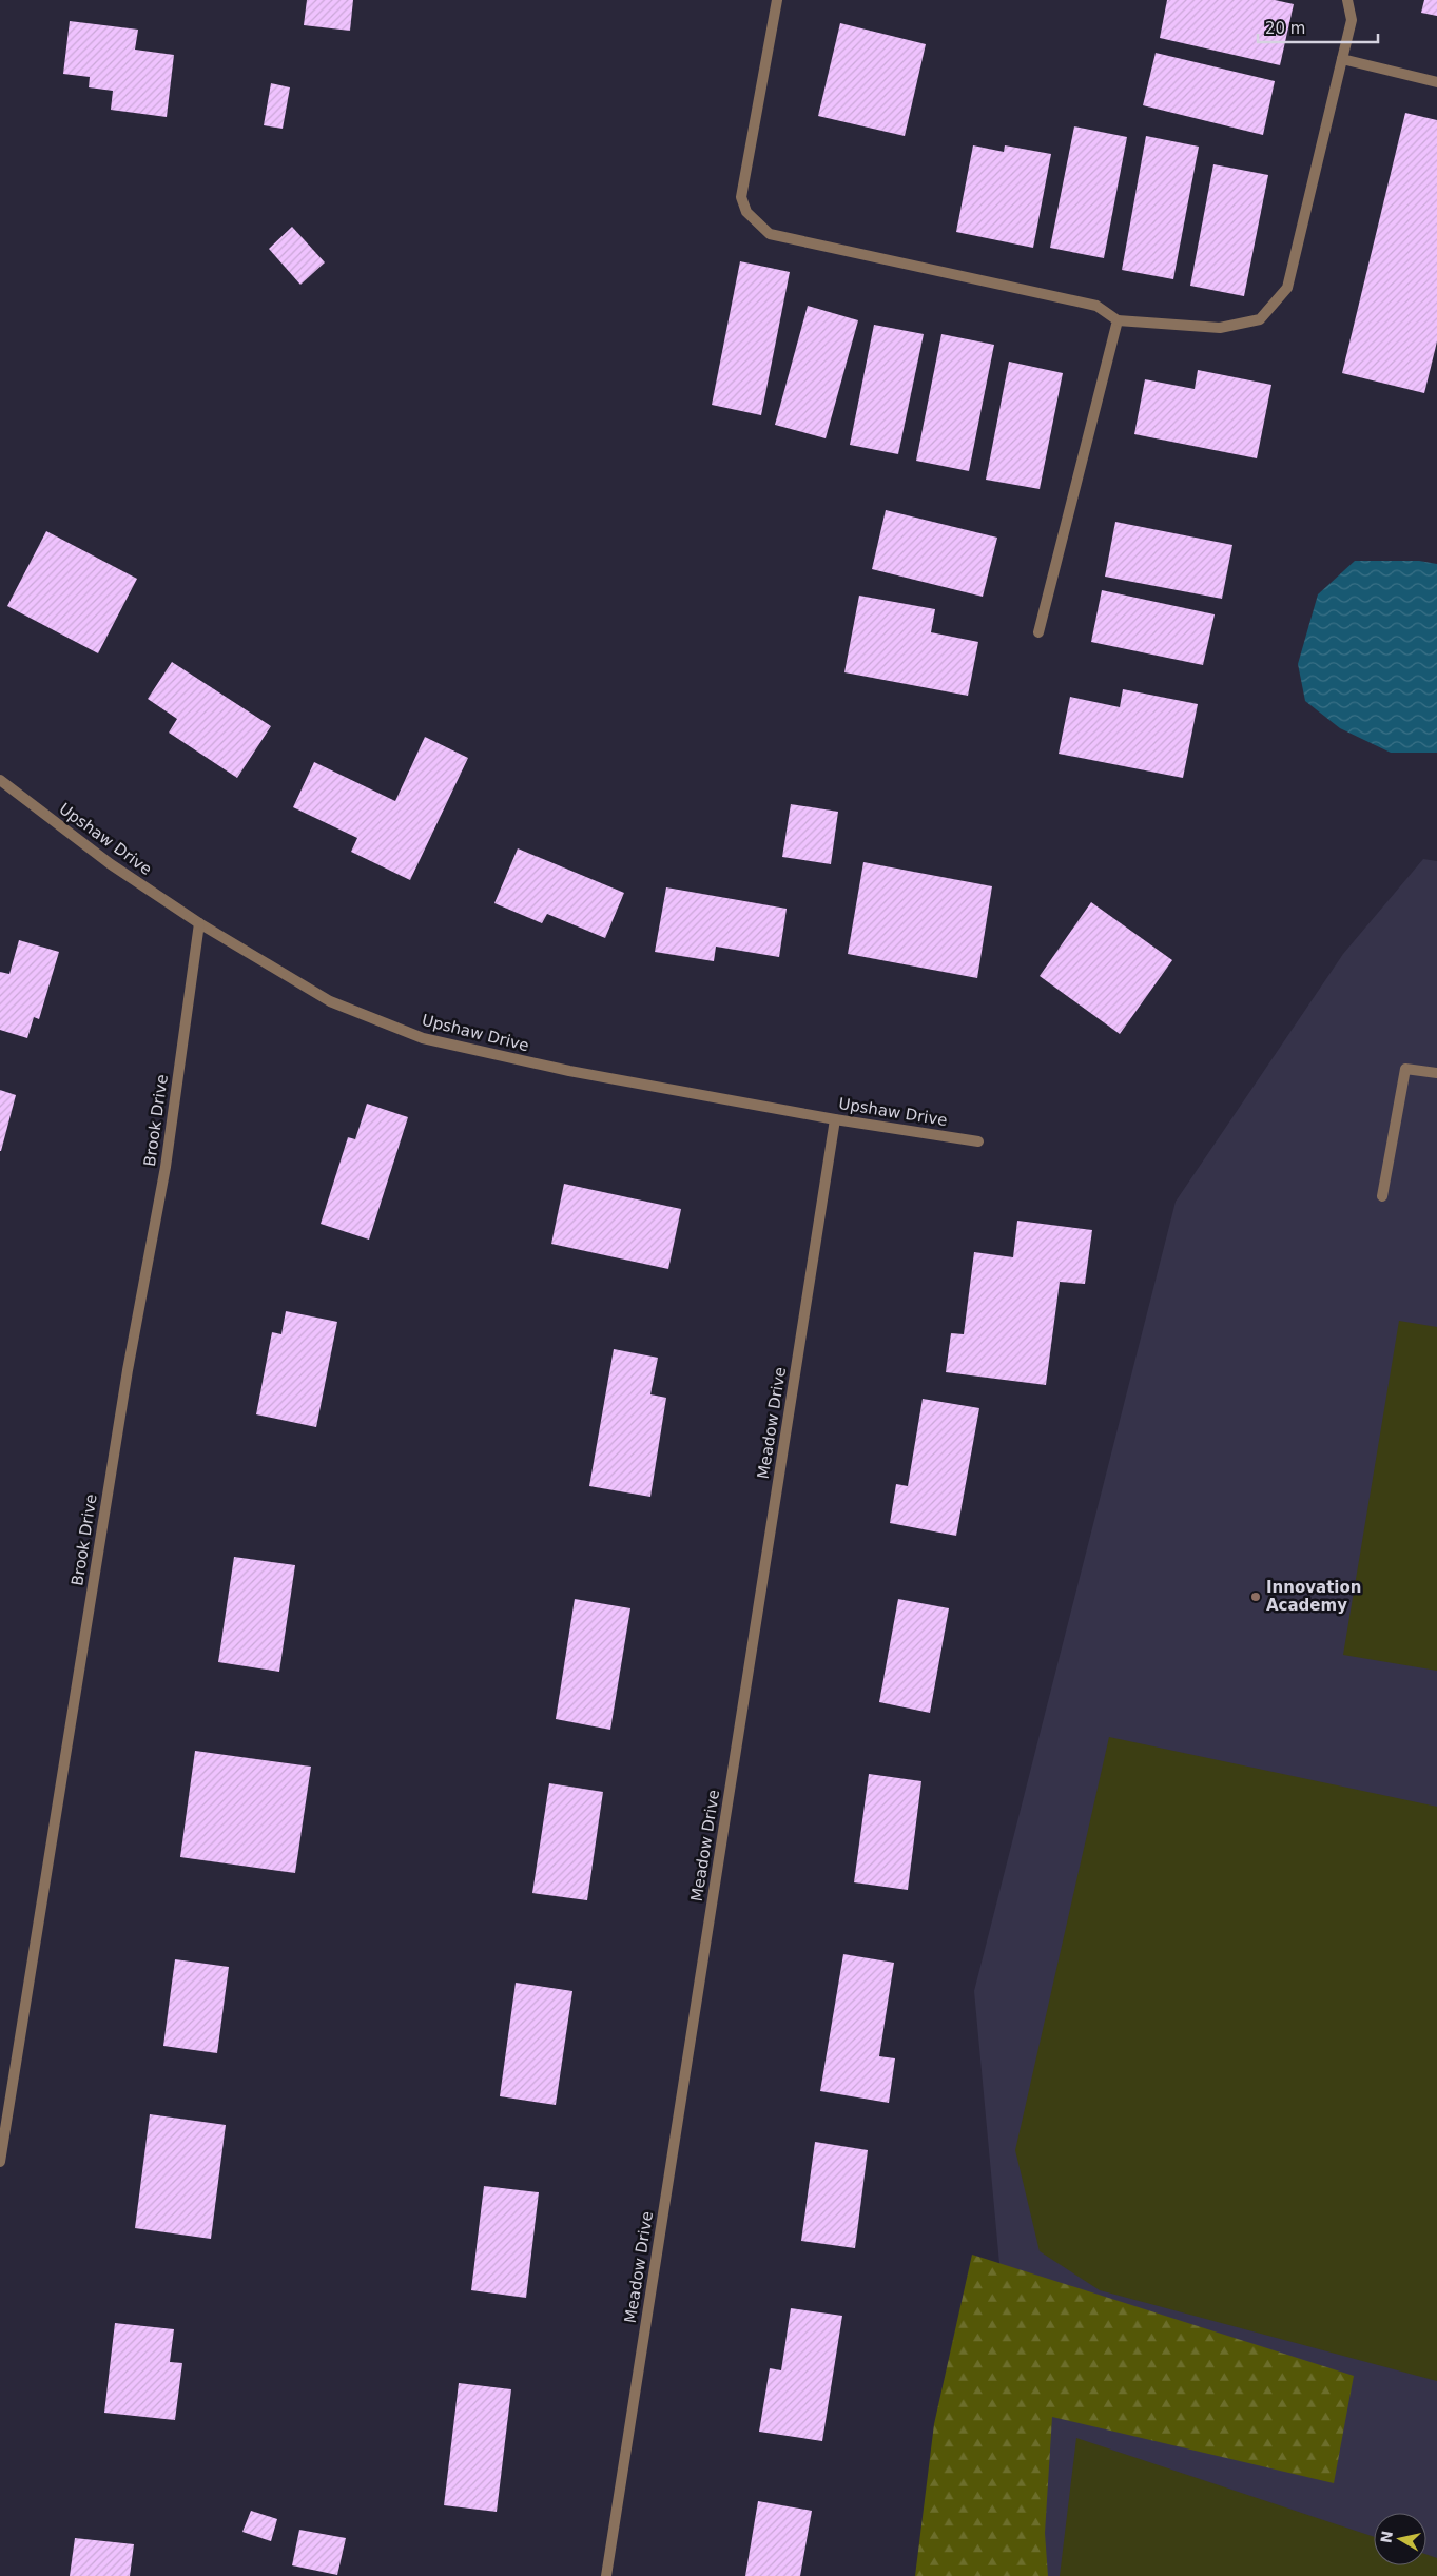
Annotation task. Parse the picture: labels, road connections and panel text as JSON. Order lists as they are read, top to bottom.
{
  "streets": {
    "street": ["Upshaw Drive", "Brook Drive", "Meadow Drive"]
  },
  "crossings": [
    ["Upshaw Drive", "Brook Drive"],
    ["Upshaw Drive", "Meadow Drive"]
  ],
  "places": ["Innovation Academy"],
  "scale_bar": "20 m",
  "north": "left"
}
